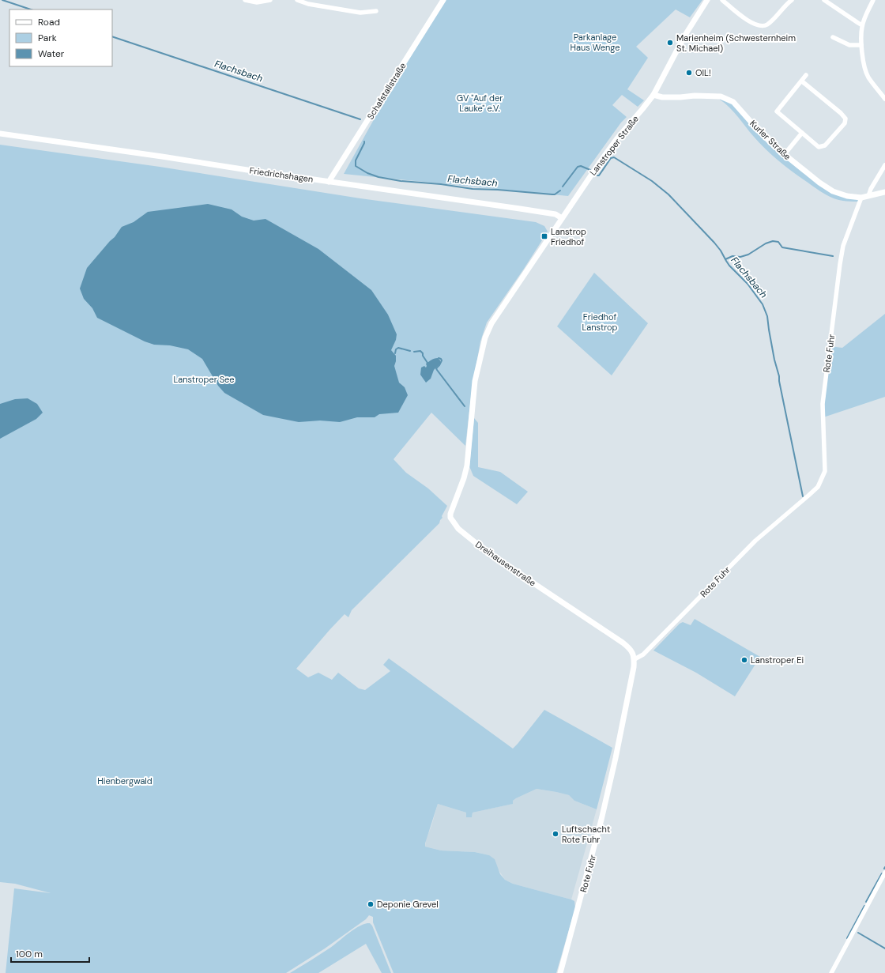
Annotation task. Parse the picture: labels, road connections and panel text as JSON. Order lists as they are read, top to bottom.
{
  "streets": {
    "main road": [
      "Schafstallstraße",
      "Kurler Straße",
      "Lanstroper Straße",
      "Friedrichshagen",
      "Rote Fuhr",
      "Dreihausenstraße"
    ]
  },
  "crossings": [
    ["Schafstallstraße", "Friedrichshagen"],
    ["Kurler Straße", "Lanstroper Straße"],
    ["Kurler Straße", "Rote Fuhr"],
    ["Lanstroper Straße", "Friedrichshagen"],
    ["Lanstroper Straße", "Dreihausenstraße"],
    ["Rote Fuhr", "Dreihausenstraße"]
  ],
  "water": ["Flachsbach"],
  "parks": [
    "Parkanlage Haus Wenge",
    "GV \"Auf der Lauke\" e.V.",
    "Friedhof Lanstrop",
    "Lanstroper See",
    "Hienbergwald"
  ],
  "places": {
    "other": [
      "Marienheim (Schwesternheim St. Michael)",
      "OIL!",
      "Lanstroper Ei",
      "Luftschacht Rote Fuhr",
      "Deponie Grevel"
    ],
    "transit": ["Lanstrop Friedhof"]
  },
  "legend": ["Road", "Park", "Water"],
  "scale_bar": "100 m"
}
